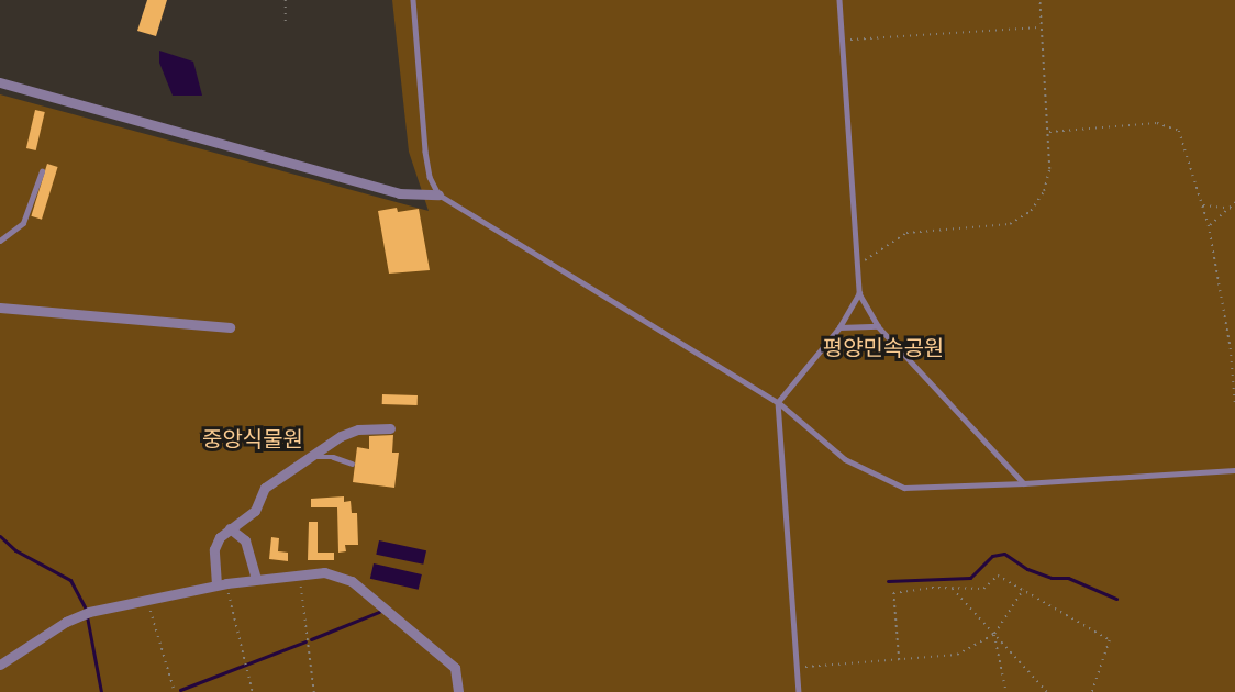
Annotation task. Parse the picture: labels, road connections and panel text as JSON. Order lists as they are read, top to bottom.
{
  "parks": ["평양민속공원", "중앙식물원"]
}
